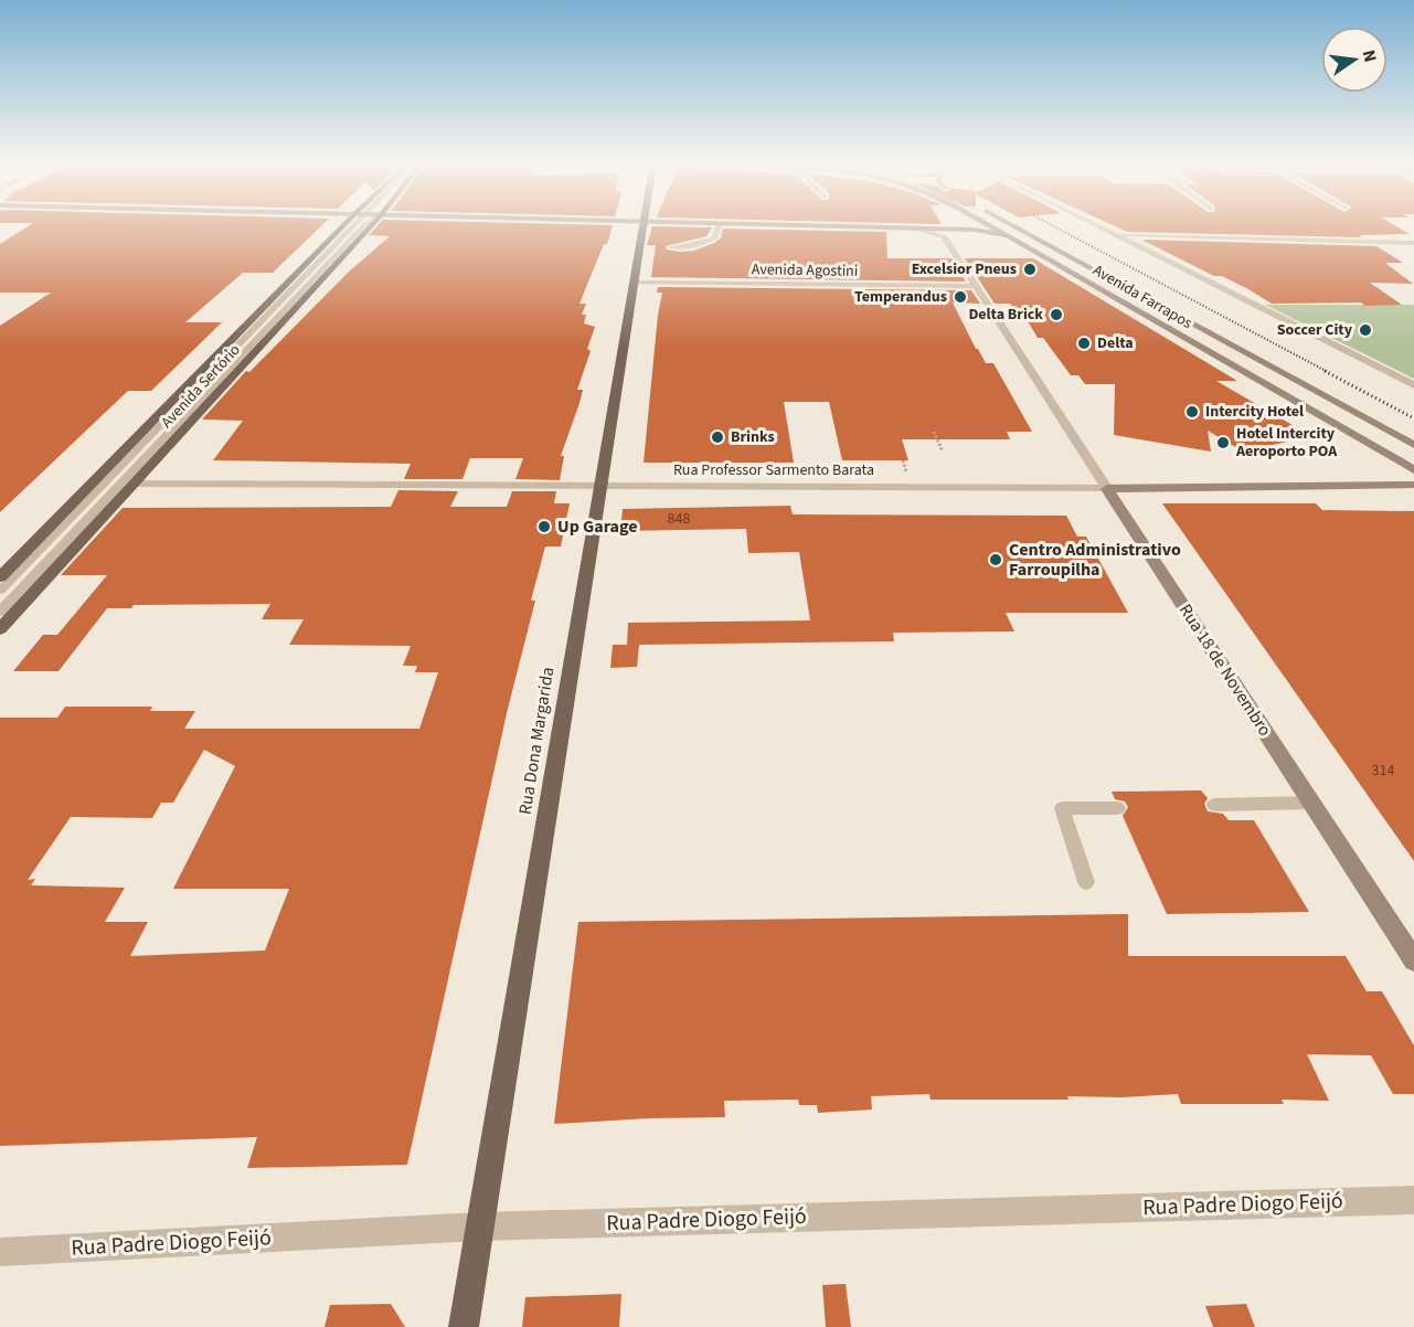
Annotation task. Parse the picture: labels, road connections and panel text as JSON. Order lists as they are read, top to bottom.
{
  "streets": {
    "main road": [
      "Avenida Farrapos",
      "Avenida Sertório",
      "Rua Professor Sarmento Barata",
      "Rua 18 de Novembro",
      "Rua Dona Margarida"
    ],
    "street": ["Rua Padre Diogo Feijó"],
    "lane": ["Avenida Agostini"]
  },
  "crossings": [
    ["Avenida Agostini", "Rua 18 de Novembro"],
    ["Avenida Agostini", "Rua Dona Margarida"],
    ["Avenida Sertório", "Rua Professor Sarmento Barata"],
    ["Rua Professor Sarmento Barata", "Rua 18 de Novembro"],
    ["Rua Professor Sarmento Barata", "Rua Dona Margarida"],
    ["Rua Dona Margarida", "Rua Padre Diogo Feijó"]
  ],
  "places": [
    "Excelsior Pneus",
    "Temperandus",
    "Delta Brick",
    "Soccer City",
    "Delta",
    "Intercity Hotel",
    "Brinks",
    "Hotel Intercity Aeroporto POA",
    "Up Garage",
    "Centro Administrativo Farroupilha"
  ],
  "house_numbers": ["848", "314"],
  "north": "right"
}
